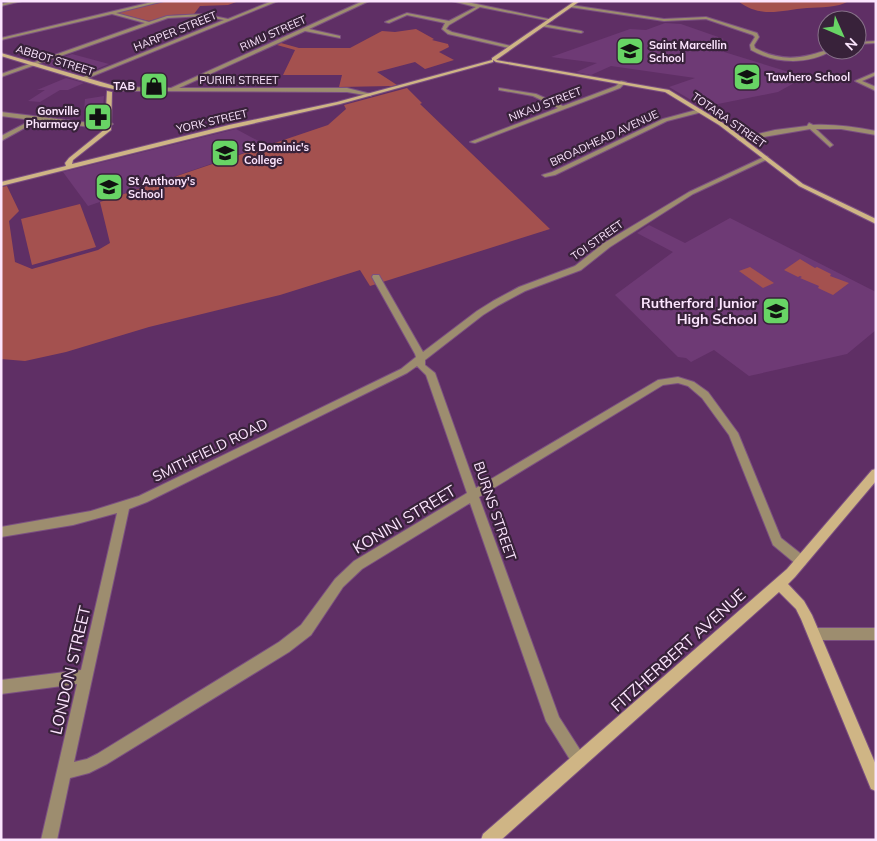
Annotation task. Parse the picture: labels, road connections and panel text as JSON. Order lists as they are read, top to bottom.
{
  "streets": {
    "main road": [
      "ABBOT STREET",
      "PURIRI STREET",
      "TOTARA STREET",
      "YORK STREET",
      "FITZHERBERT AVENUE"
    ],
    "street": [
      "HARPER STREET",
      "RIMU STREET",
      "NIKAU STREET",
      "BROADHEAD AVENUE",
      "TOI STREET",
      "SMITHFIELD ROAD",
      "BURNS STREET",
      "KONINI STREET",
      "LONDON STREET"
    ]
  },
  "crossings": [
    ["HARPER STREET", "ABBOT STREET"],
    ["RIMU STREET", "PURIRI STREET"],
    ["ABBOT STREET", "PURIRI STREET"],
    ["PURIRI STREET", "TOTARA STREET"],
    ["PURIRI STREET", "YORK STREET"],
    ["NIKAU STREET", "TOTARA STREET"],
    ["TOTARA STREET", "BROADHEAD AVENUE"],
    ["TOTARA STREET", "TOI STREET"],
    ["TOI STREET", "SMITHFIELD ROAD"],
    ["TOI STREET", "BURNS STREET"],
    ["SMITHFIELD ROAD", "BURNS STREET"],
    ["SMITHFIELD ROAD", "LONDON STREET"],
    ["BURNS STREET", "KONINI STREET"],
    ["BURNS STREET", "FITZHERBERT AVENUE"],
    ["KONINI STREET", "FITZHERBERT AVENUE"],
    ["KONINI STREET", "LONDON STREET"]
  ],
  "places": {
    "school or university": [
      "Saint Marcellin School",
      "Tawhero School",
      "St Dominic's College",
      "St Anthony's School",
      "Rutherford Junior High School"
    ],
    "shop": ["TAB"],
    "pharmacy": ["Gonville Pharmacy"]
  },
  "north": "bottom right"
}
